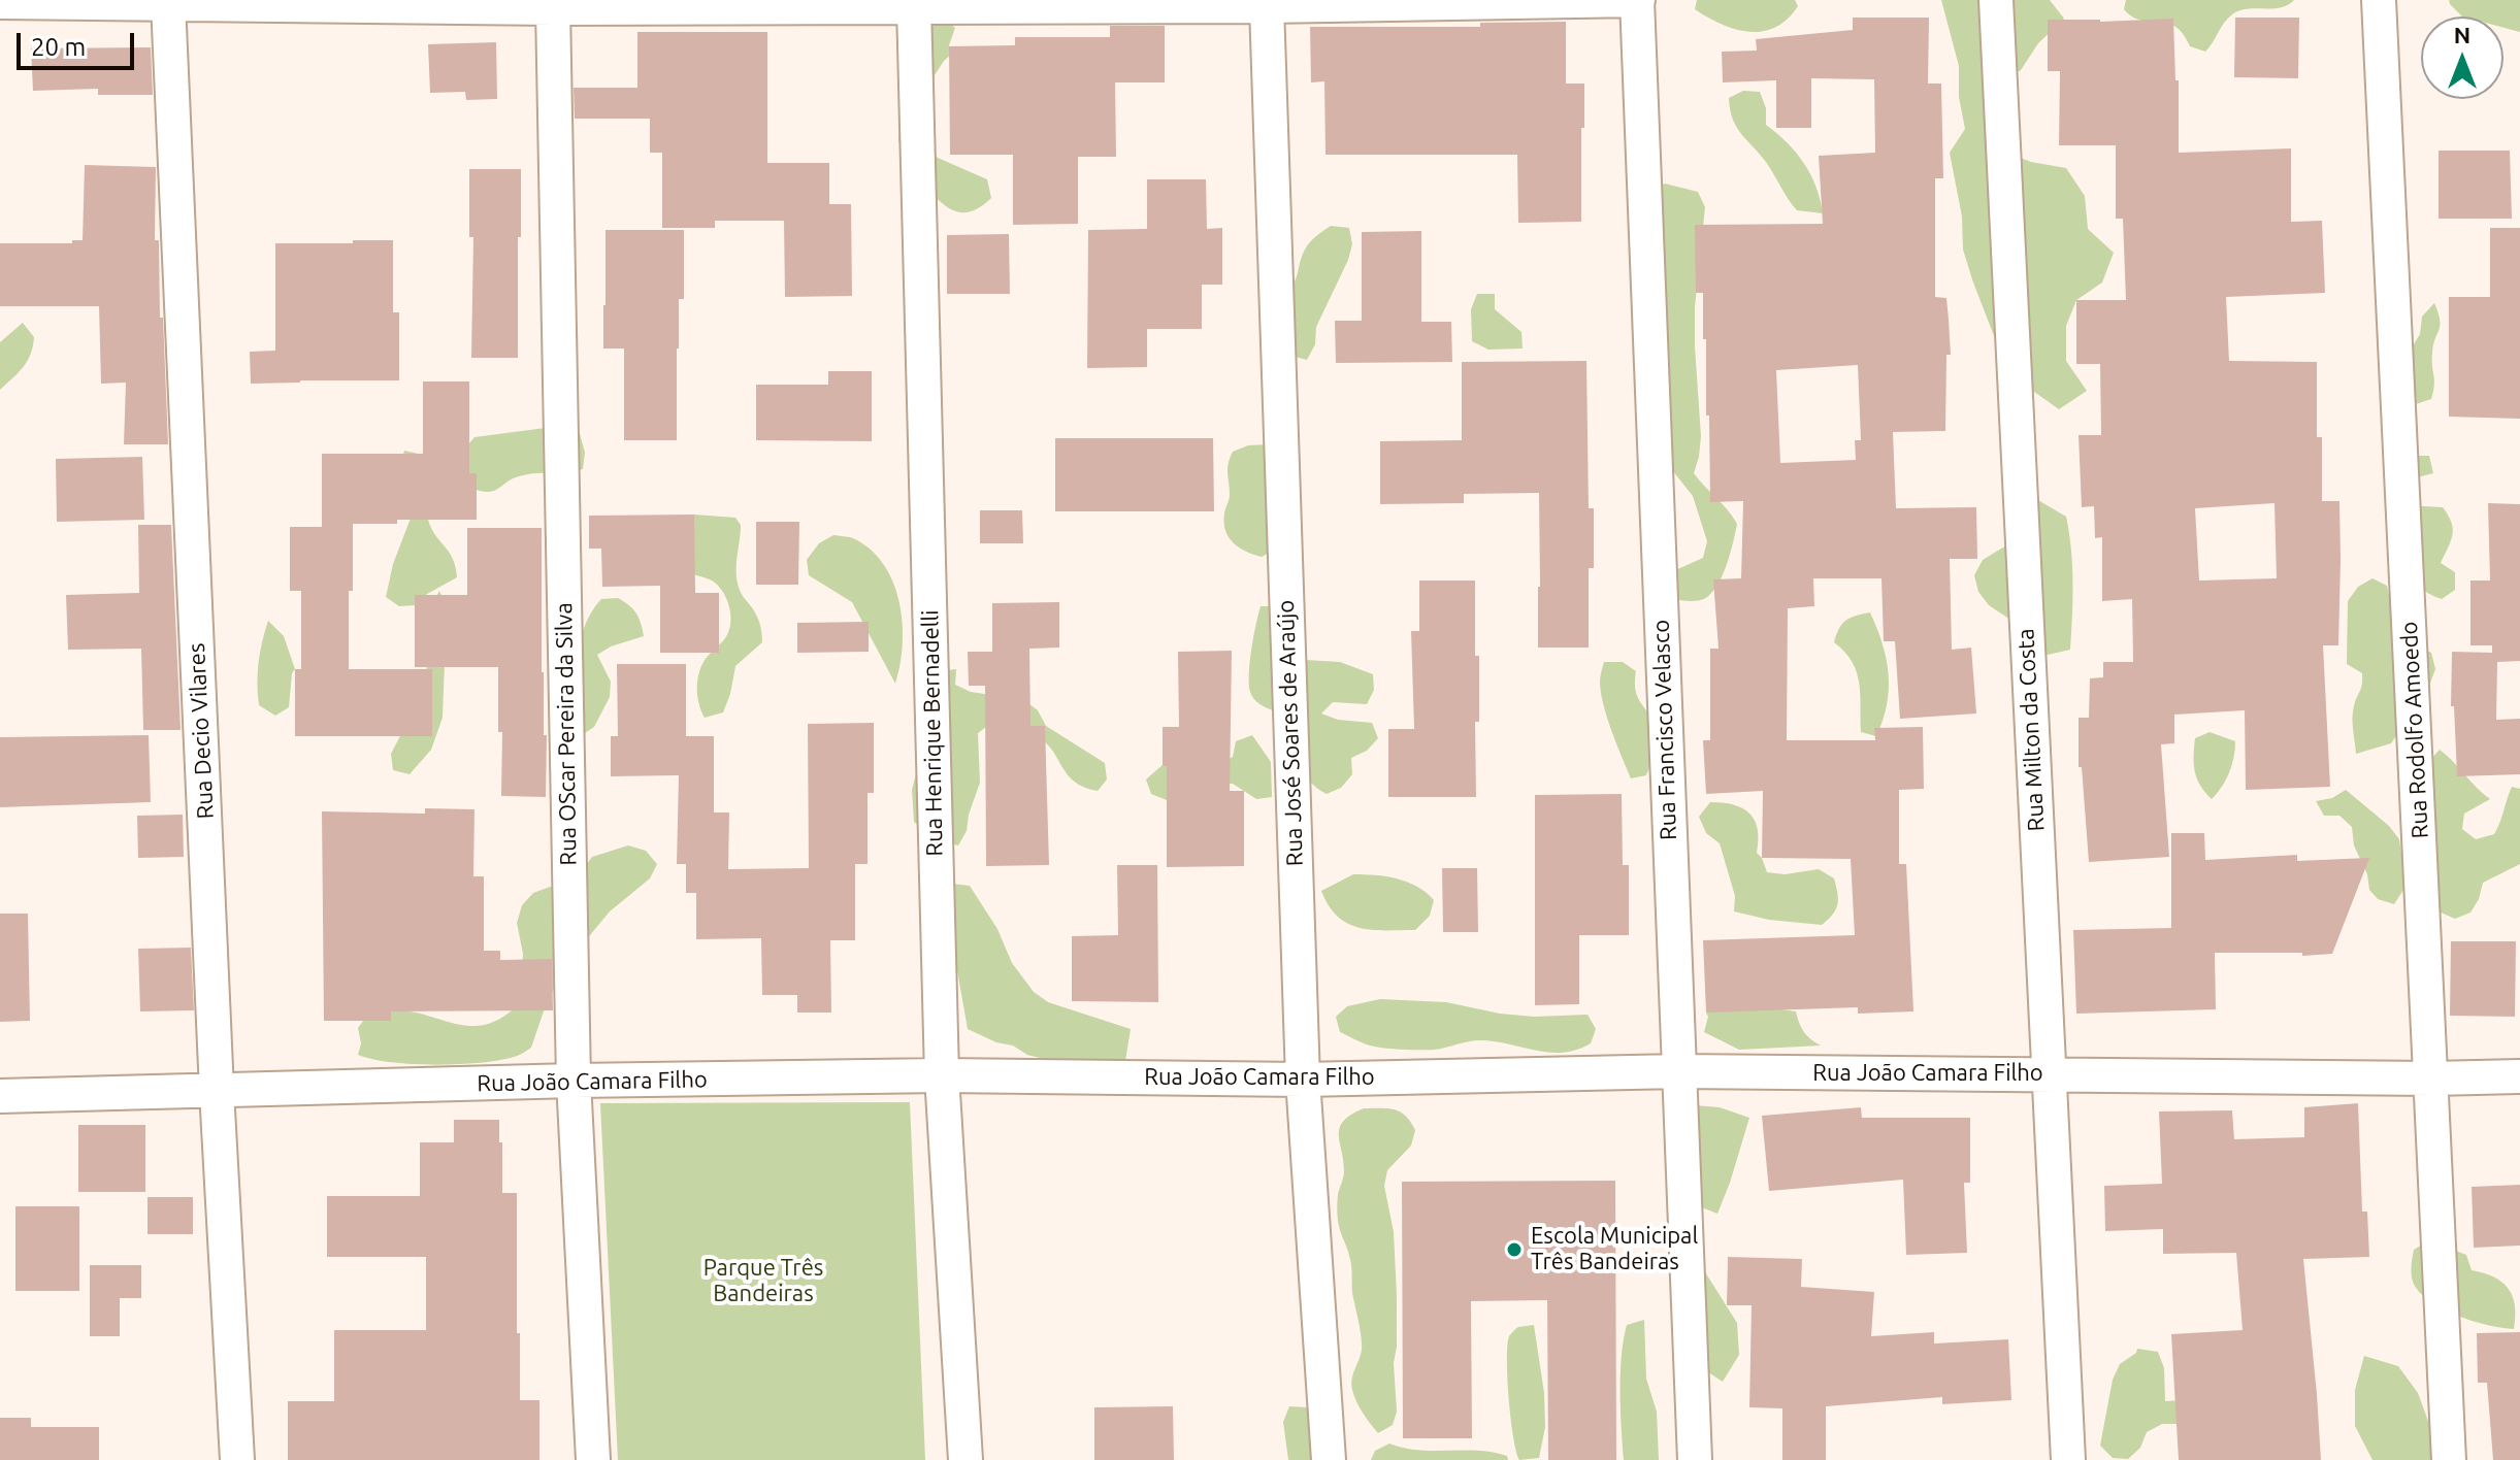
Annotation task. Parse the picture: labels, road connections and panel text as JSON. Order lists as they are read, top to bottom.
{
  "streets": {
    "street": [
      "Rua Francisco Velasco",
      "Rua Milton da Costa",
      "Rua Rodolfo Amoedo",
      "Rua Decio Vilares",
      "Rua Henrique Bernadelli",
      "Rua José Soares de Araújo",
      "Rua OScar Pereira da Silva",
      "Rua João Camara Filho"
    ]
  },
  "crossings": [
    ["Rua Francisco Velasco", "Rua João Camara Filho"],
    ["Rua Milton da Costa", "Rua João Camara Filho"],
    ["Rua Rodolfo Amoedo", "Rua João Camara Filho"],
    ["Rua Decio Vilares", "Rua João Camara Filho"],
    ["Rua Henrique Bernadelli", "Rua João Camara Filho"],
    ["Rua José Soares de Araújo", "Rua João Camara Filho"],
    ["Rua OScar Pereira da Silva", "Rua João Camara Filho"]
  ],
  "parks": ["Parque Três Bandeiras"],
  "places": ["Escola Municipal Três Bandeiras"],
  "scale_bar": "20 m",
  "north": "top"
}
